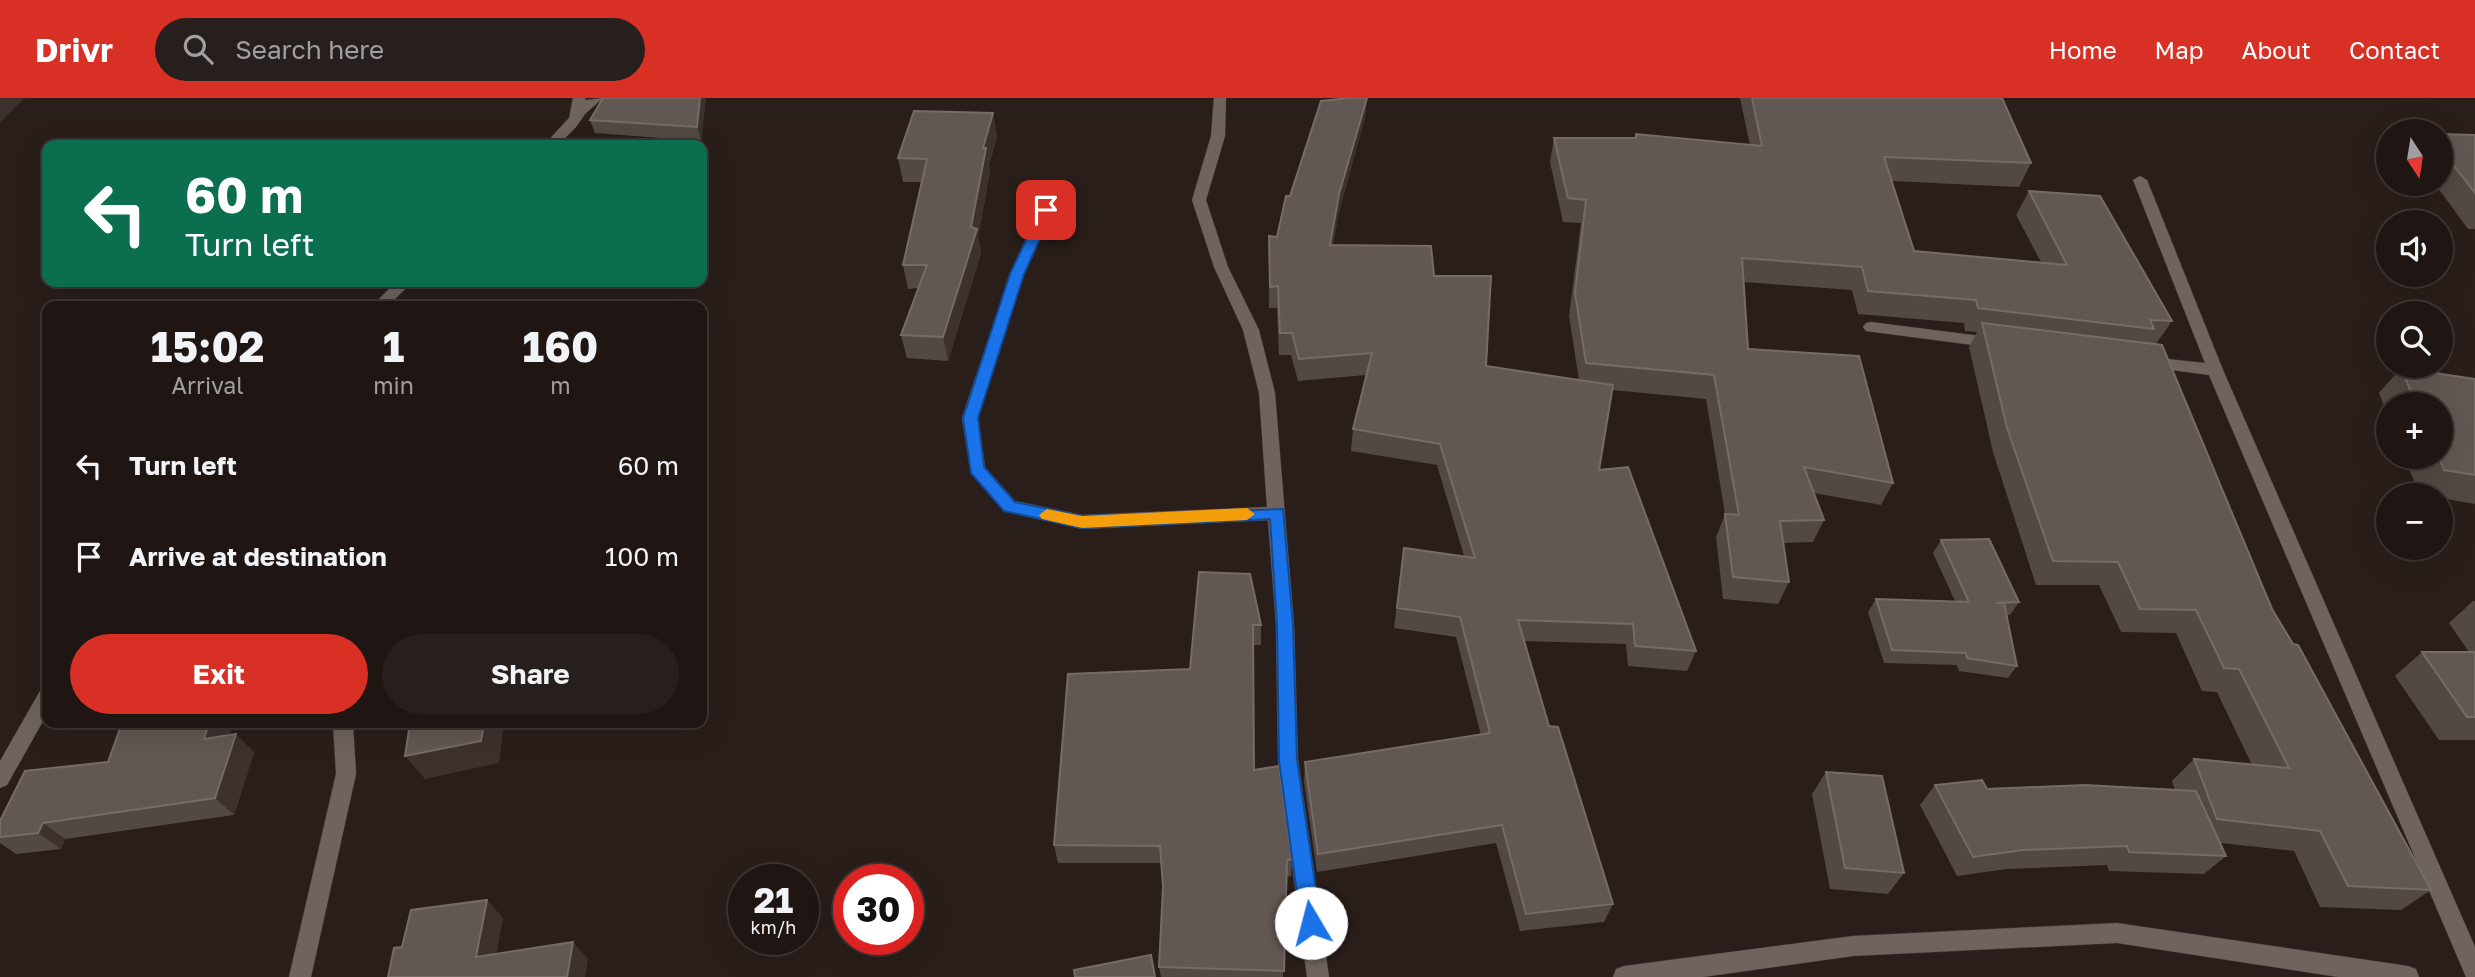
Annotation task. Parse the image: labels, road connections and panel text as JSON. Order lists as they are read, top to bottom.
{
  "north": "bottom",
  "page": {
    "header": "Drivr",
    "search": "Search here",
    "nav": [
      "Home",
      "Map",
      "About",
      "Contact"
    ],
    "map_buttons": ["+", "−"],
    "turn": ["60 m", "Turn left"],
    "eta": [
      "15:02",
      "Arrival",
      "1",
      "min",
      "160",
      "m"
    ],
    "list": [
      {
        "name": "Turn left",
        "value": "60 m"
      },
      {
        "name": "Arrive at destination",
        "value": "100 m"
      }
    ],
    "buttons": ["Exit", "Share"],
    "speed": "21 km/h",
    "limit": "30"
  }
}
